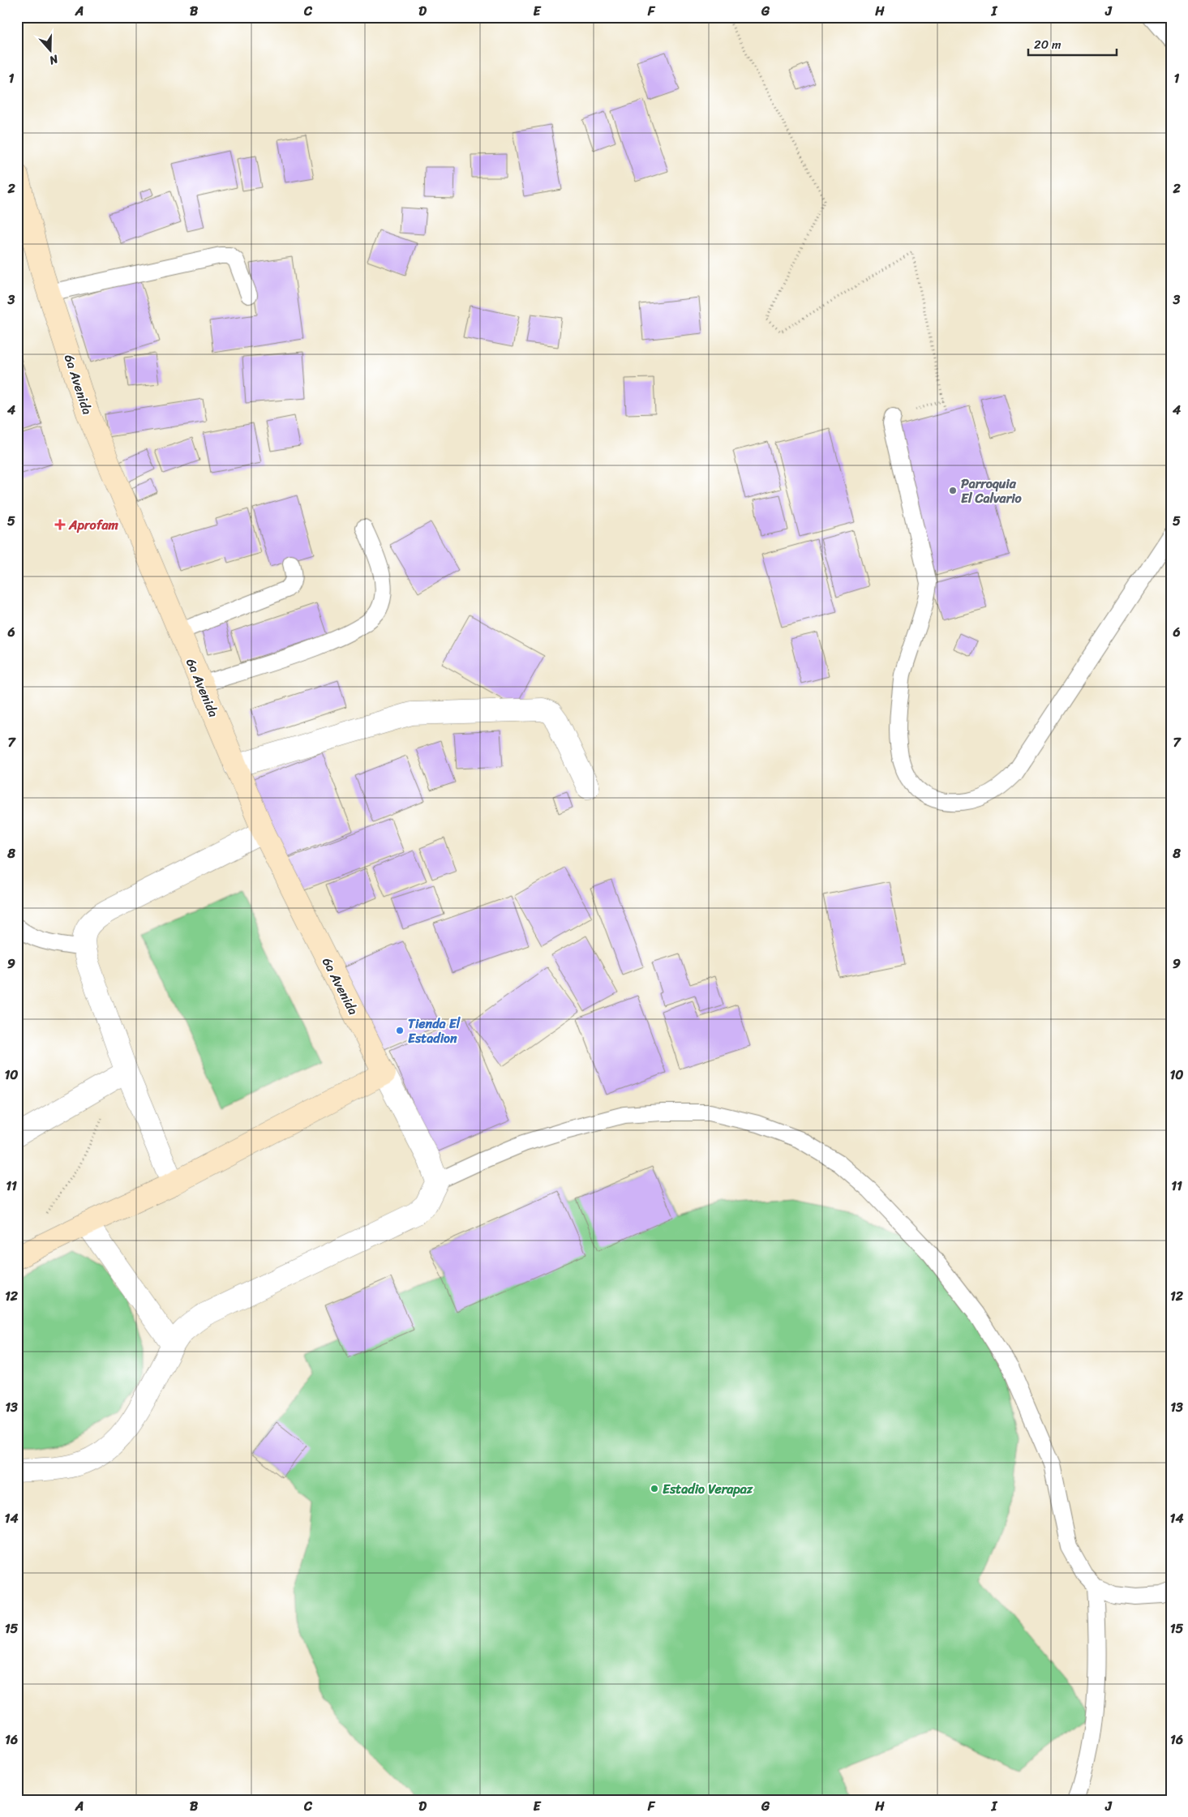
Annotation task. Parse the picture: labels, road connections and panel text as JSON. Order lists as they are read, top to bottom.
{
  "streets": {
    "street": ["6a Avenida"]
  },
  "places": {
    "other": ["Parroquia El Calvario", "Tienda El Estadion", "Estadio Verapaz"],
    "health": ["Aprofam"]
  },
  "scale_bar": "20 m",
  "north": "bottom",
  "grid": {
    "columns": [
      "A",
      "B",
      "C",
      "D",
      "E",
      "F",
      "G",
      "H",
      "I",
      "J"
    ],
    "rows": [
      "1",
      "2",
      "3",
      "4",
      "5",
      "6",
      "7",
      "8",
      "9",
      "10",
      "11",
      "12",
      "13",
      "14",
      "15",
      "16"
    ]
  }
}
